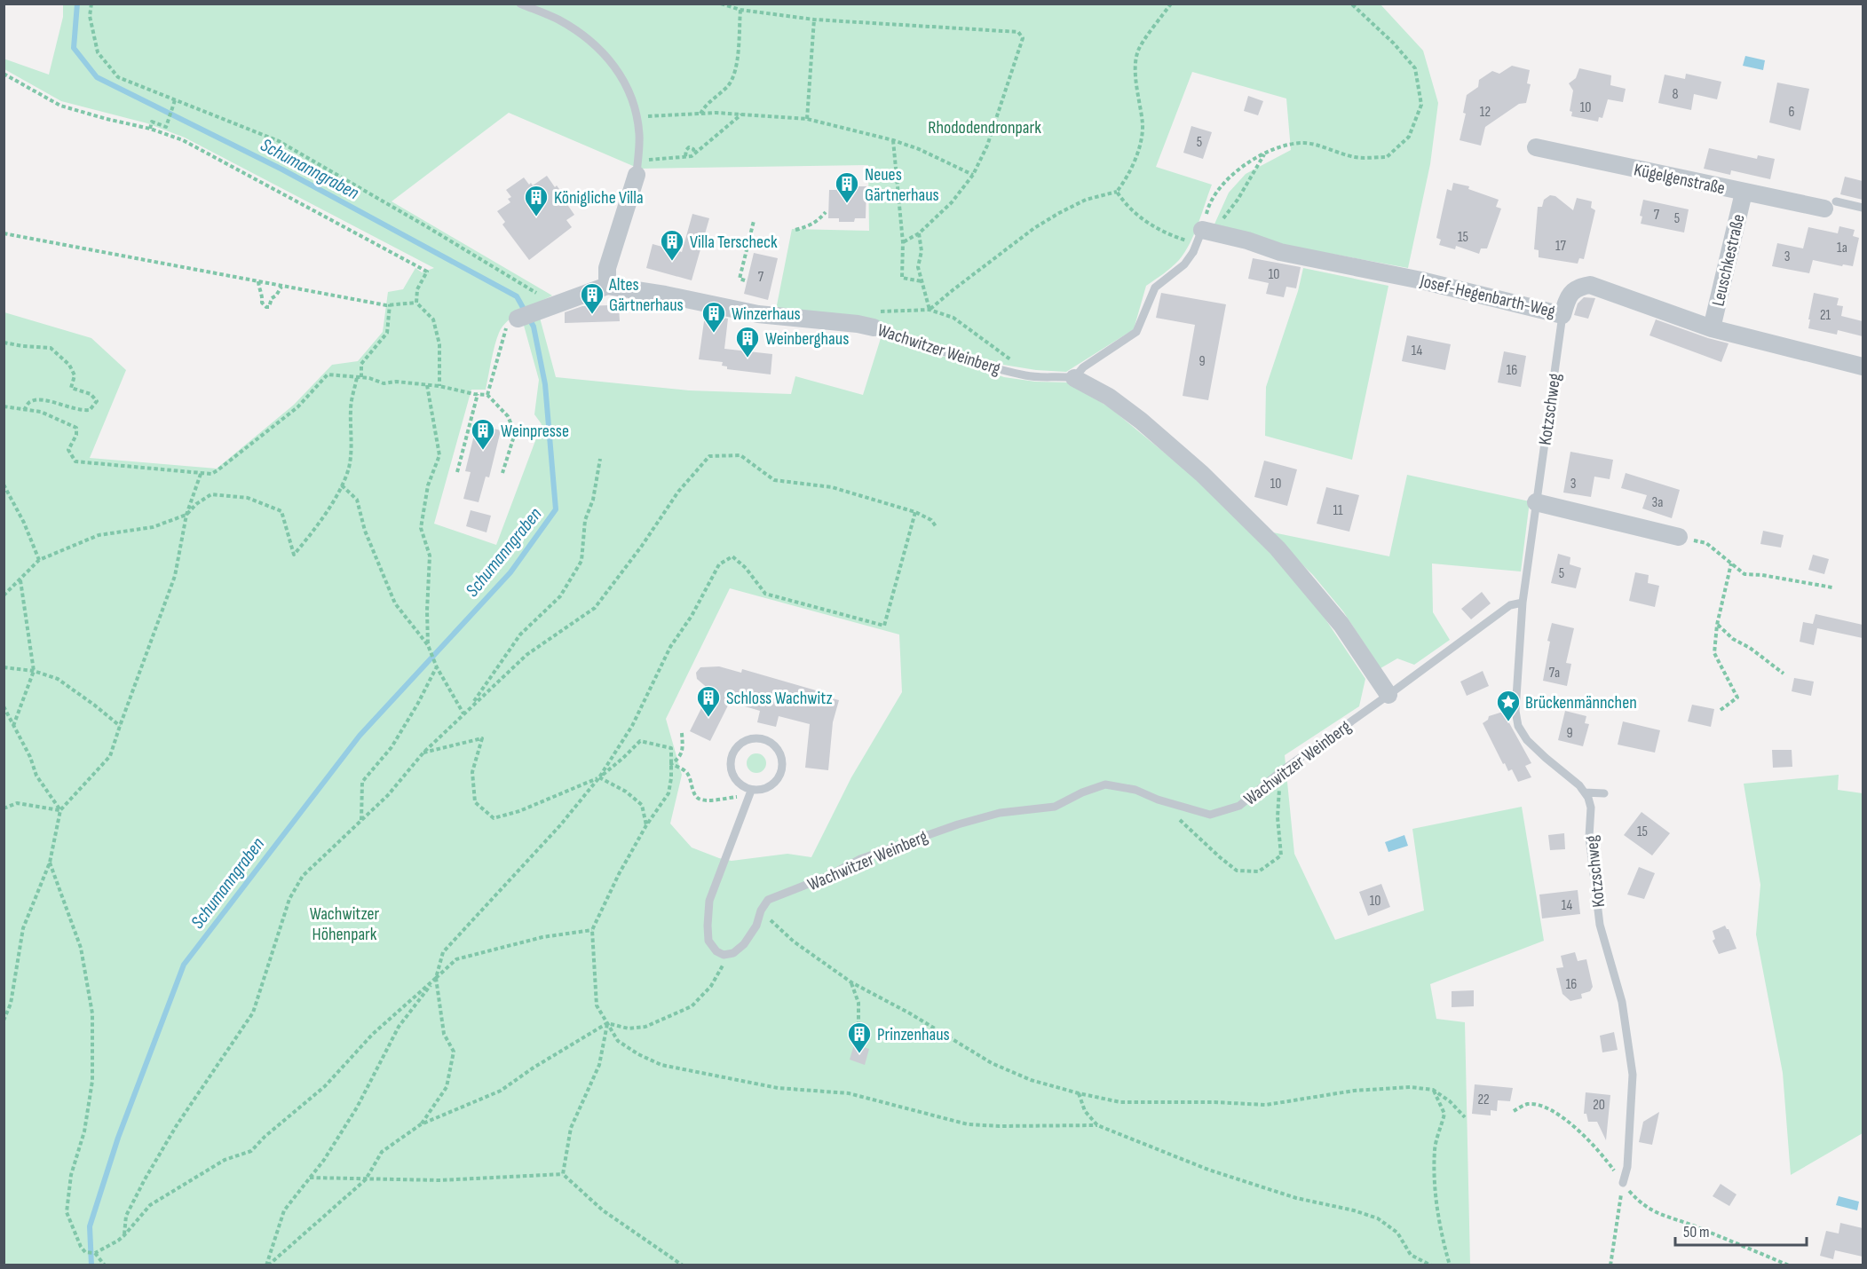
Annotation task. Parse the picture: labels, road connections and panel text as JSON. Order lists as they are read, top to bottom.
{
  "streets": {
    "street": [
      "Kügelgenstraße",
      "Leuschkestraße",
      "Josef-Hegenbarth-Weg",
      "Wachwitzer Weinberg"
    ],
    "lane": ["Kotzschweg"]
  },
  "crossings": [
    ["Kügelgenstraße", "Leuschkestraße"],
    ["Leuschkestraße", "Josef-Hegenbarth-Weg"],
    ["Josef-Hegenbarth-Weg", "Kotzschweg"]
  ],
  "water": ["Schumanngraben"],
  "parks": ["Rhododendronpark", "Wachwitzer Höhenpark"],
  "places": {
    "building": [
      "Neues Gärtnerhaus",
      "Königliche Villa",
      "Villa Terscheck",
      "Altes Gärtnerhaus",
      "Winzerhaus",
      "Weinberghaus",
      "Weinpresse",
      "Schloss Wachwitz",
      "Prinzenhaus"
    ],
    "place": ["Brückenmännchen"]
  },
  "house_numbers": [
    "8",
    "10",
    "12",
    "6",
    "5",
    "7",
    "5",
    "15",
    "17",
    "1a",
    "3",
    "10",
    "7",
    "21",
    "14",
    "9",
    "16",
    "10",
    "3",
    "3a",
    "11",
    "5",
    "7a",
    "9",
    "15",
    "10",
    "14",
    "16",
    "22",
    "20"
  ],
  "scale_bar": "50 m"
}
